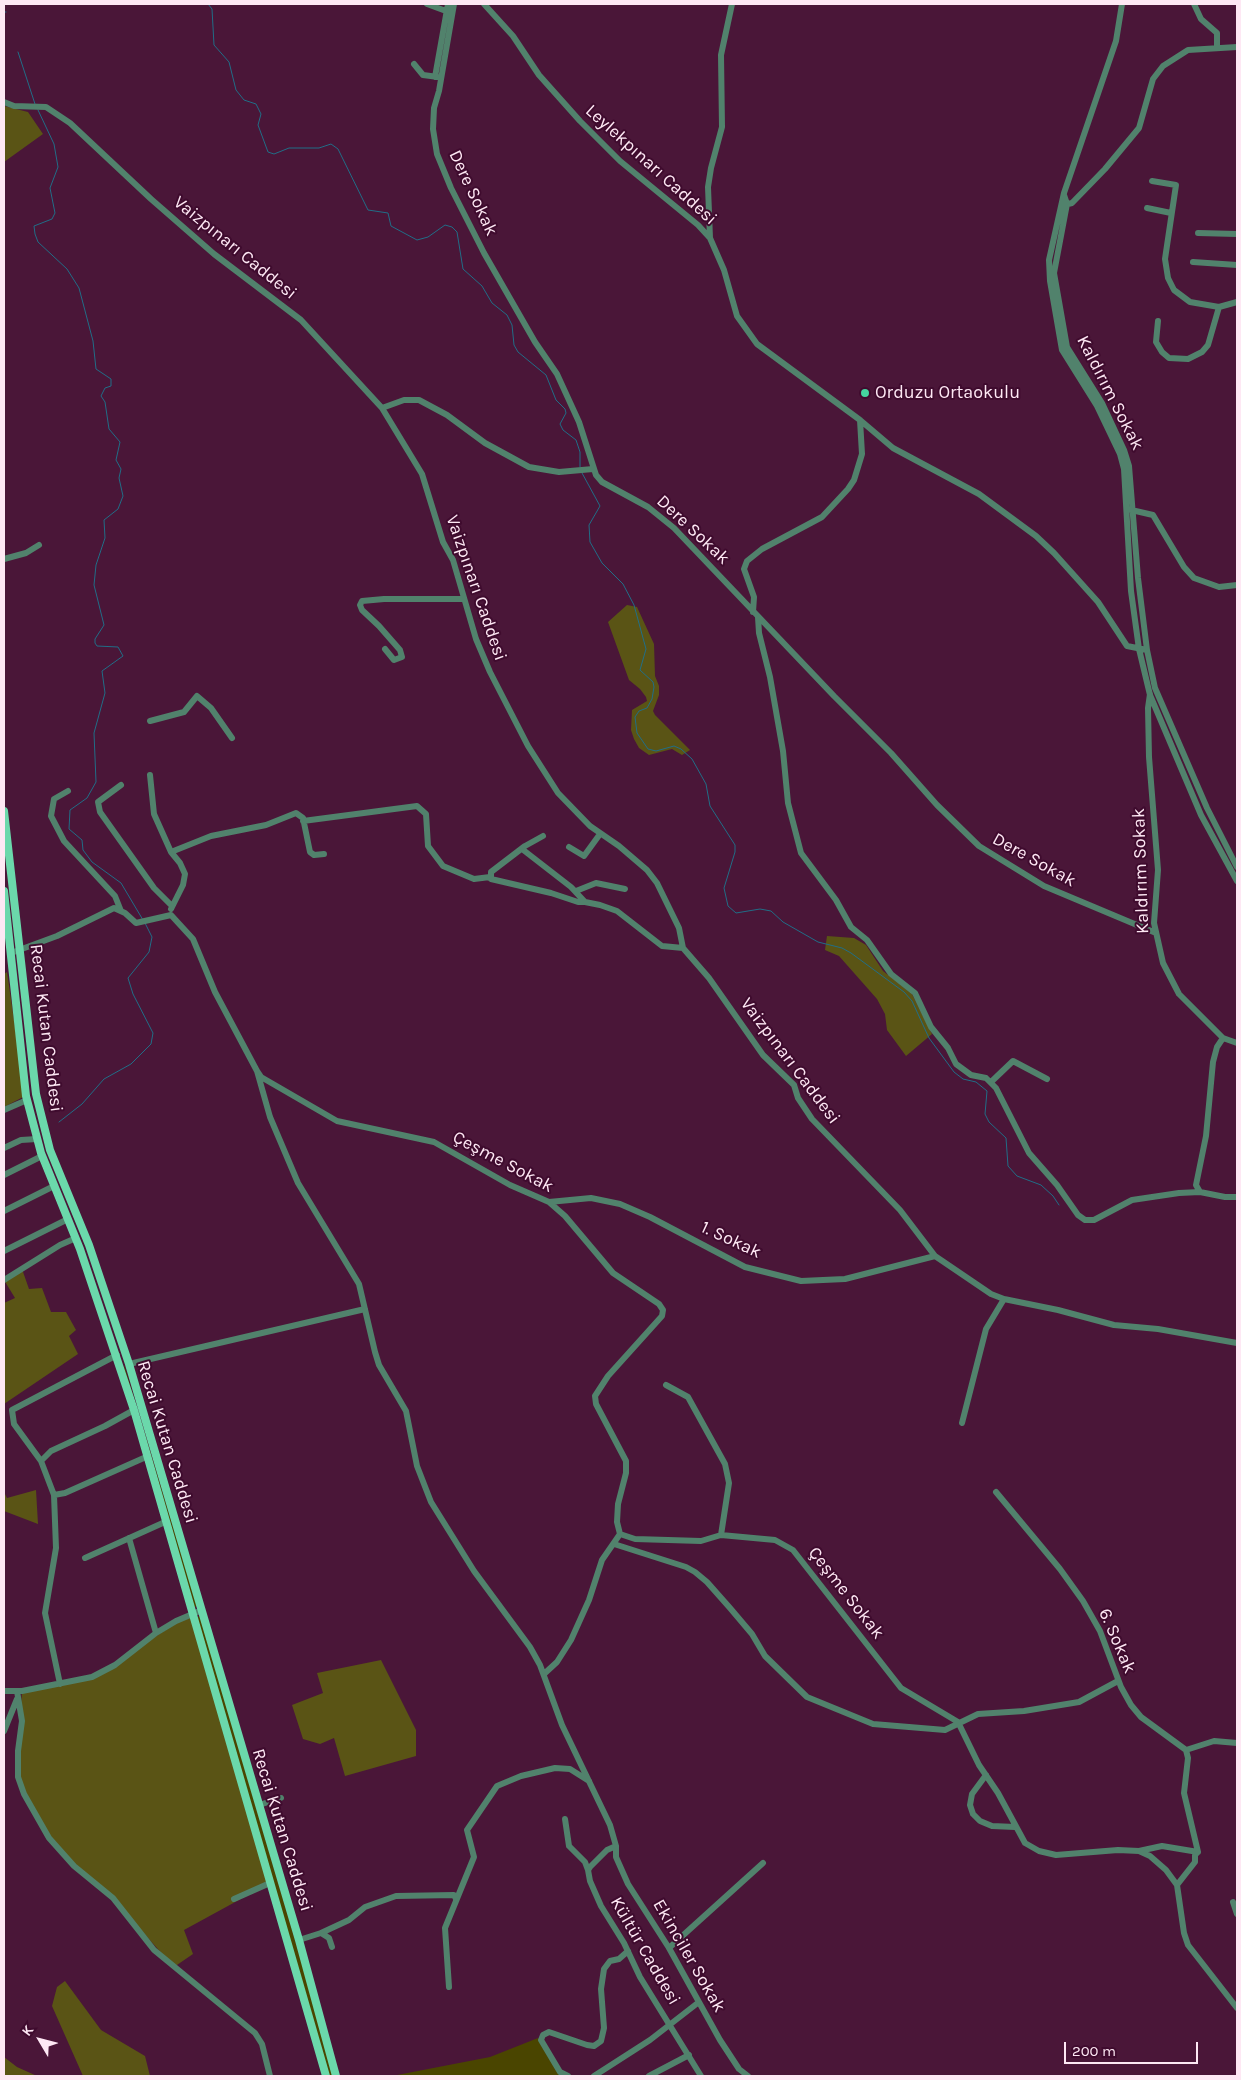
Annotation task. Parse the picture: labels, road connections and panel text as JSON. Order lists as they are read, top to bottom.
{
  "streets": {
    "main road": ["Recai Kutan Caddesi"],
    "street": [
      "Leylekpınarı Caddesi",
      "Dere Sokak",
      "Vaizpınarı Caddesi",
      "Kaldırım Sokak",
      "Çeşme Sokak",
      "1. Sokak",
      "6. Sokak",
      "Kültür Caddesi",
      "Ekinciler Sokak"
    ]
  },
  "crossings": [
    ["Leylekpınarı Caddesi", "Kaldırım Sokak"],
    ["Dere Sokak", "Kaldırım Sokak"],
    ["Vaizpınarı Caddesi", "1. Sokak"],
    ["Çeşme Sokak", "1. Sokak"],
    ["Çeşme Sokak", "Ekinciler Sokak"]
  ],
  "places": ["Orduzu Ortaokulu"],
  "scale_bar": "200 m",
  "north": "top left"
}
